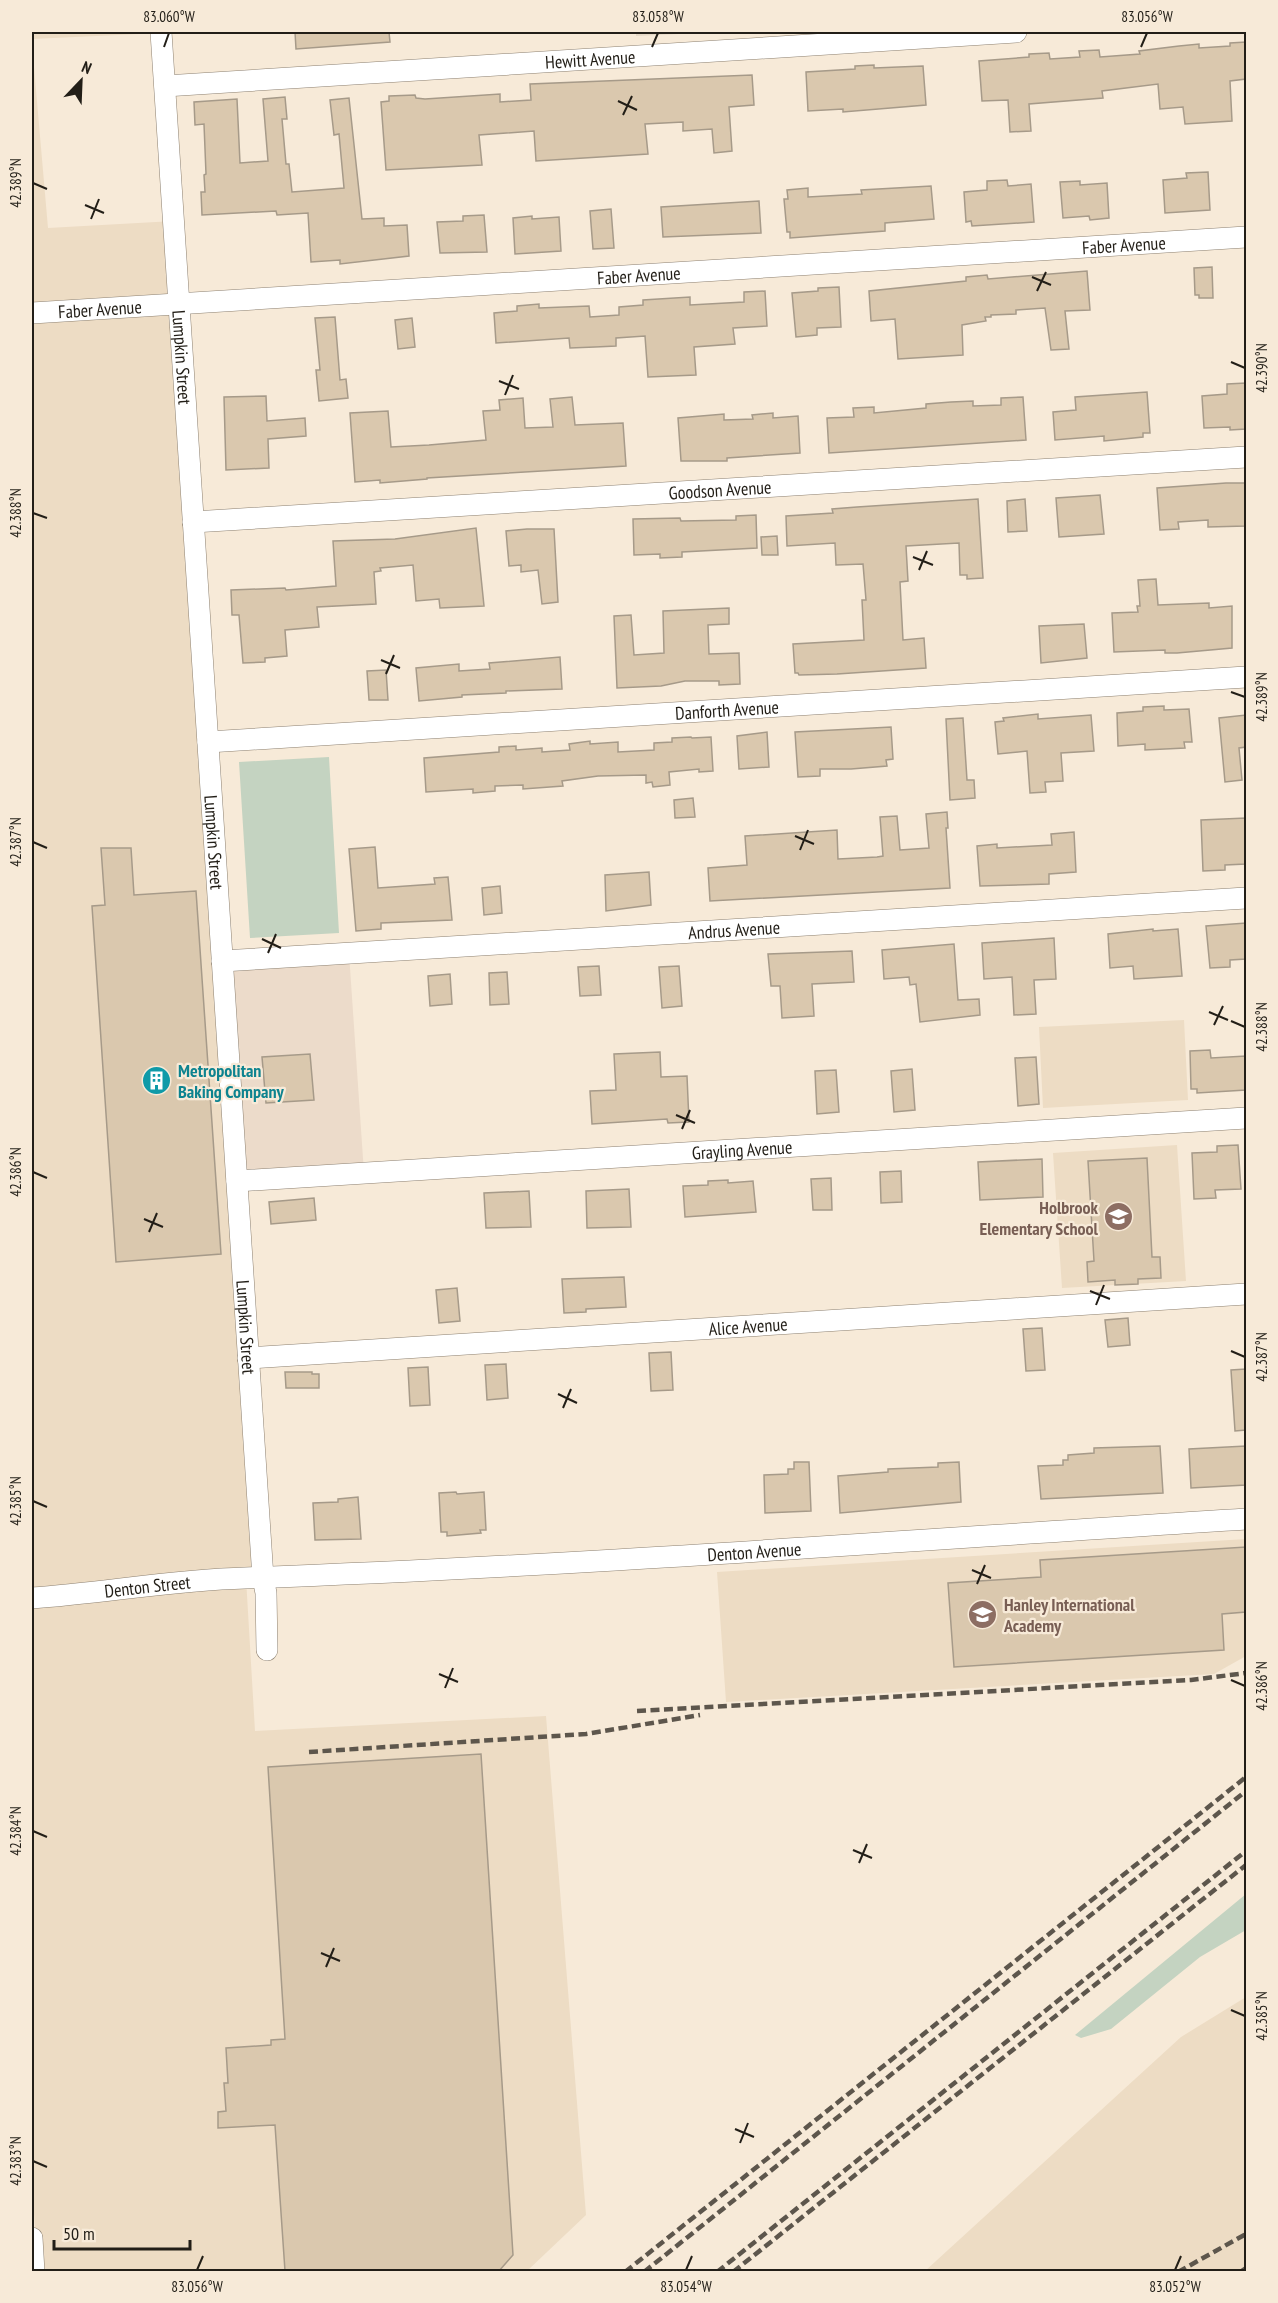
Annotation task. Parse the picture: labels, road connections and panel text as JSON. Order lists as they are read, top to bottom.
{
  "streets": {
    "street": [
      "Hewitt Avenue",
      "Faber Avenue",
      "Lumpkin Street",
      "Goodson Avenue",
      "Danforth Avenue",
      "Andrus Avenue",
      "Grayling Avenue",
      "Alice Avenue",
      "Denton Avenue",
      "Denton Street"
    ]
  },
  "crossings": [
    ["Hewitt Avenue", "Lumpkin Street"],
    ["Faber Avenue", "Lumpkin Street"],
    ["Lumpkin Street", "Goodson Avenue"],
    ["Lumpkin Street", "Danforth Avenue"],
    ["Lumpkin Street", "Andrus Avenue"],
    ["Lumpkin Street", "Grayling Avenue"],
    ["Lumpkin Street", "Alice Avenue"],
    ["Lumpkin Street", "Denton Avenue"],
    ["Lumpkin Street", "Denton Street"],
    ["Denton Avenue", "Denton Street"]
  ],
  "places": {
    "building": ["Metropolitan Baking Company"],
    "school or university": ["Holbrook Elementary School", "Hanley International Academy"]
  },
  "scale_bar": "50 m",
  "north": "top right",
  "coordinates": [
    "83.060°W",
    "83.058°W",
    "83.056°W",
    "42.389°N",
    "42.390°N",
    "42.388°N",
    "42.387°N",
    "42.386°N",
    "42.385°N",
    "42.384°N",
    "42.383°N",
    "83.054°W",
    "83.052°W"
  ]
}
